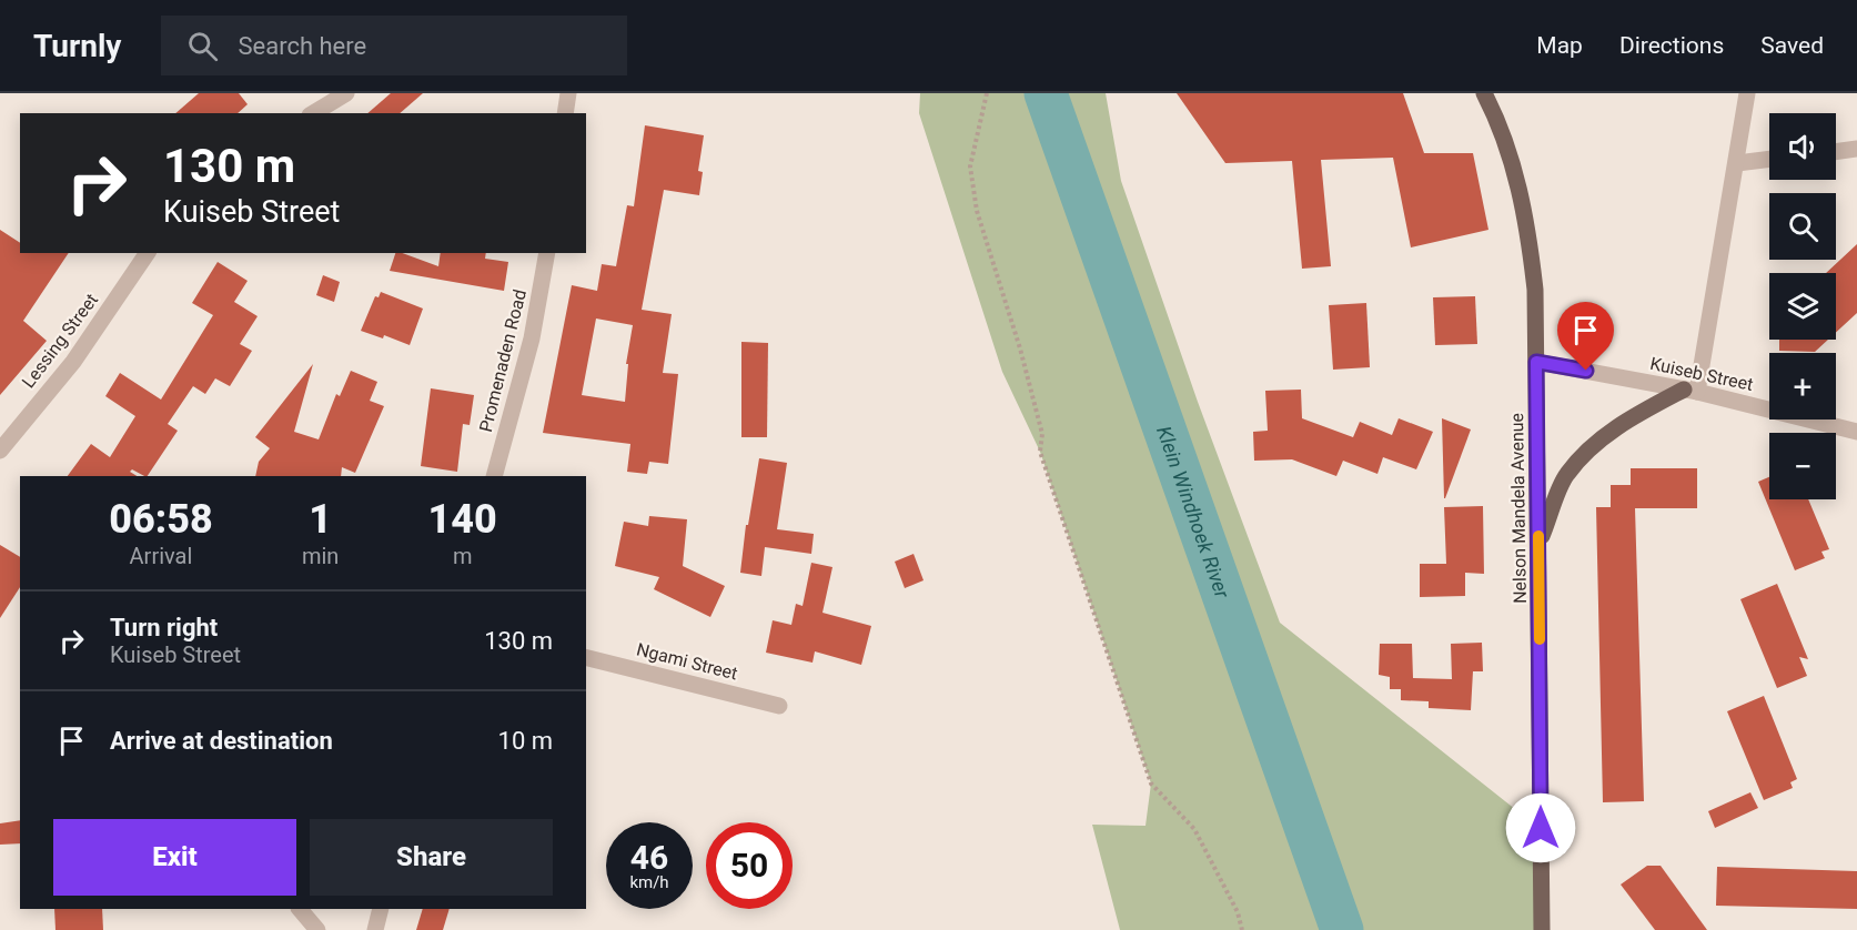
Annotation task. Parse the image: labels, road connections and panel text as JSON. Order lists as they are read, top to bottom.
{
  "streets": {
    "main road": ["Nelson Mandela Avenue"],
    "street": [
      "Lessing Street",
      "Promenaden Road",
      "Kuiseb Street",
      "Ngami Street"
    ]
  },
  "crossings": [
    ["Kuiseb Street", "Nelson Mandela Avenue"]
  ],
  "water": ["Klein Windhoek River"],
  "page": {
    "header": "Turnly",
    "search": "Search here",
    "nav": ["Map", "Directions", "Saved"],
    "map_buttons": ["+", "−"],
    "turn": ["130 m", "Kuiseb Street"],
    "eta": [
      "06:58",
      "Arrival",
      "1",
      "min",
      "140",
      "m"
    ],
    "list": [
      {
        "name": "Turn right",
        "note": "Kuiseb Street",
        "value": "130 m"
      },
      {
        "name": "Arrive at destination",
        "value": "10 m"
      }
    ],
    "buttons": ["Exit", "Share"],
    "speed": "46 km/h",
    "limit": "50"
  }
}
